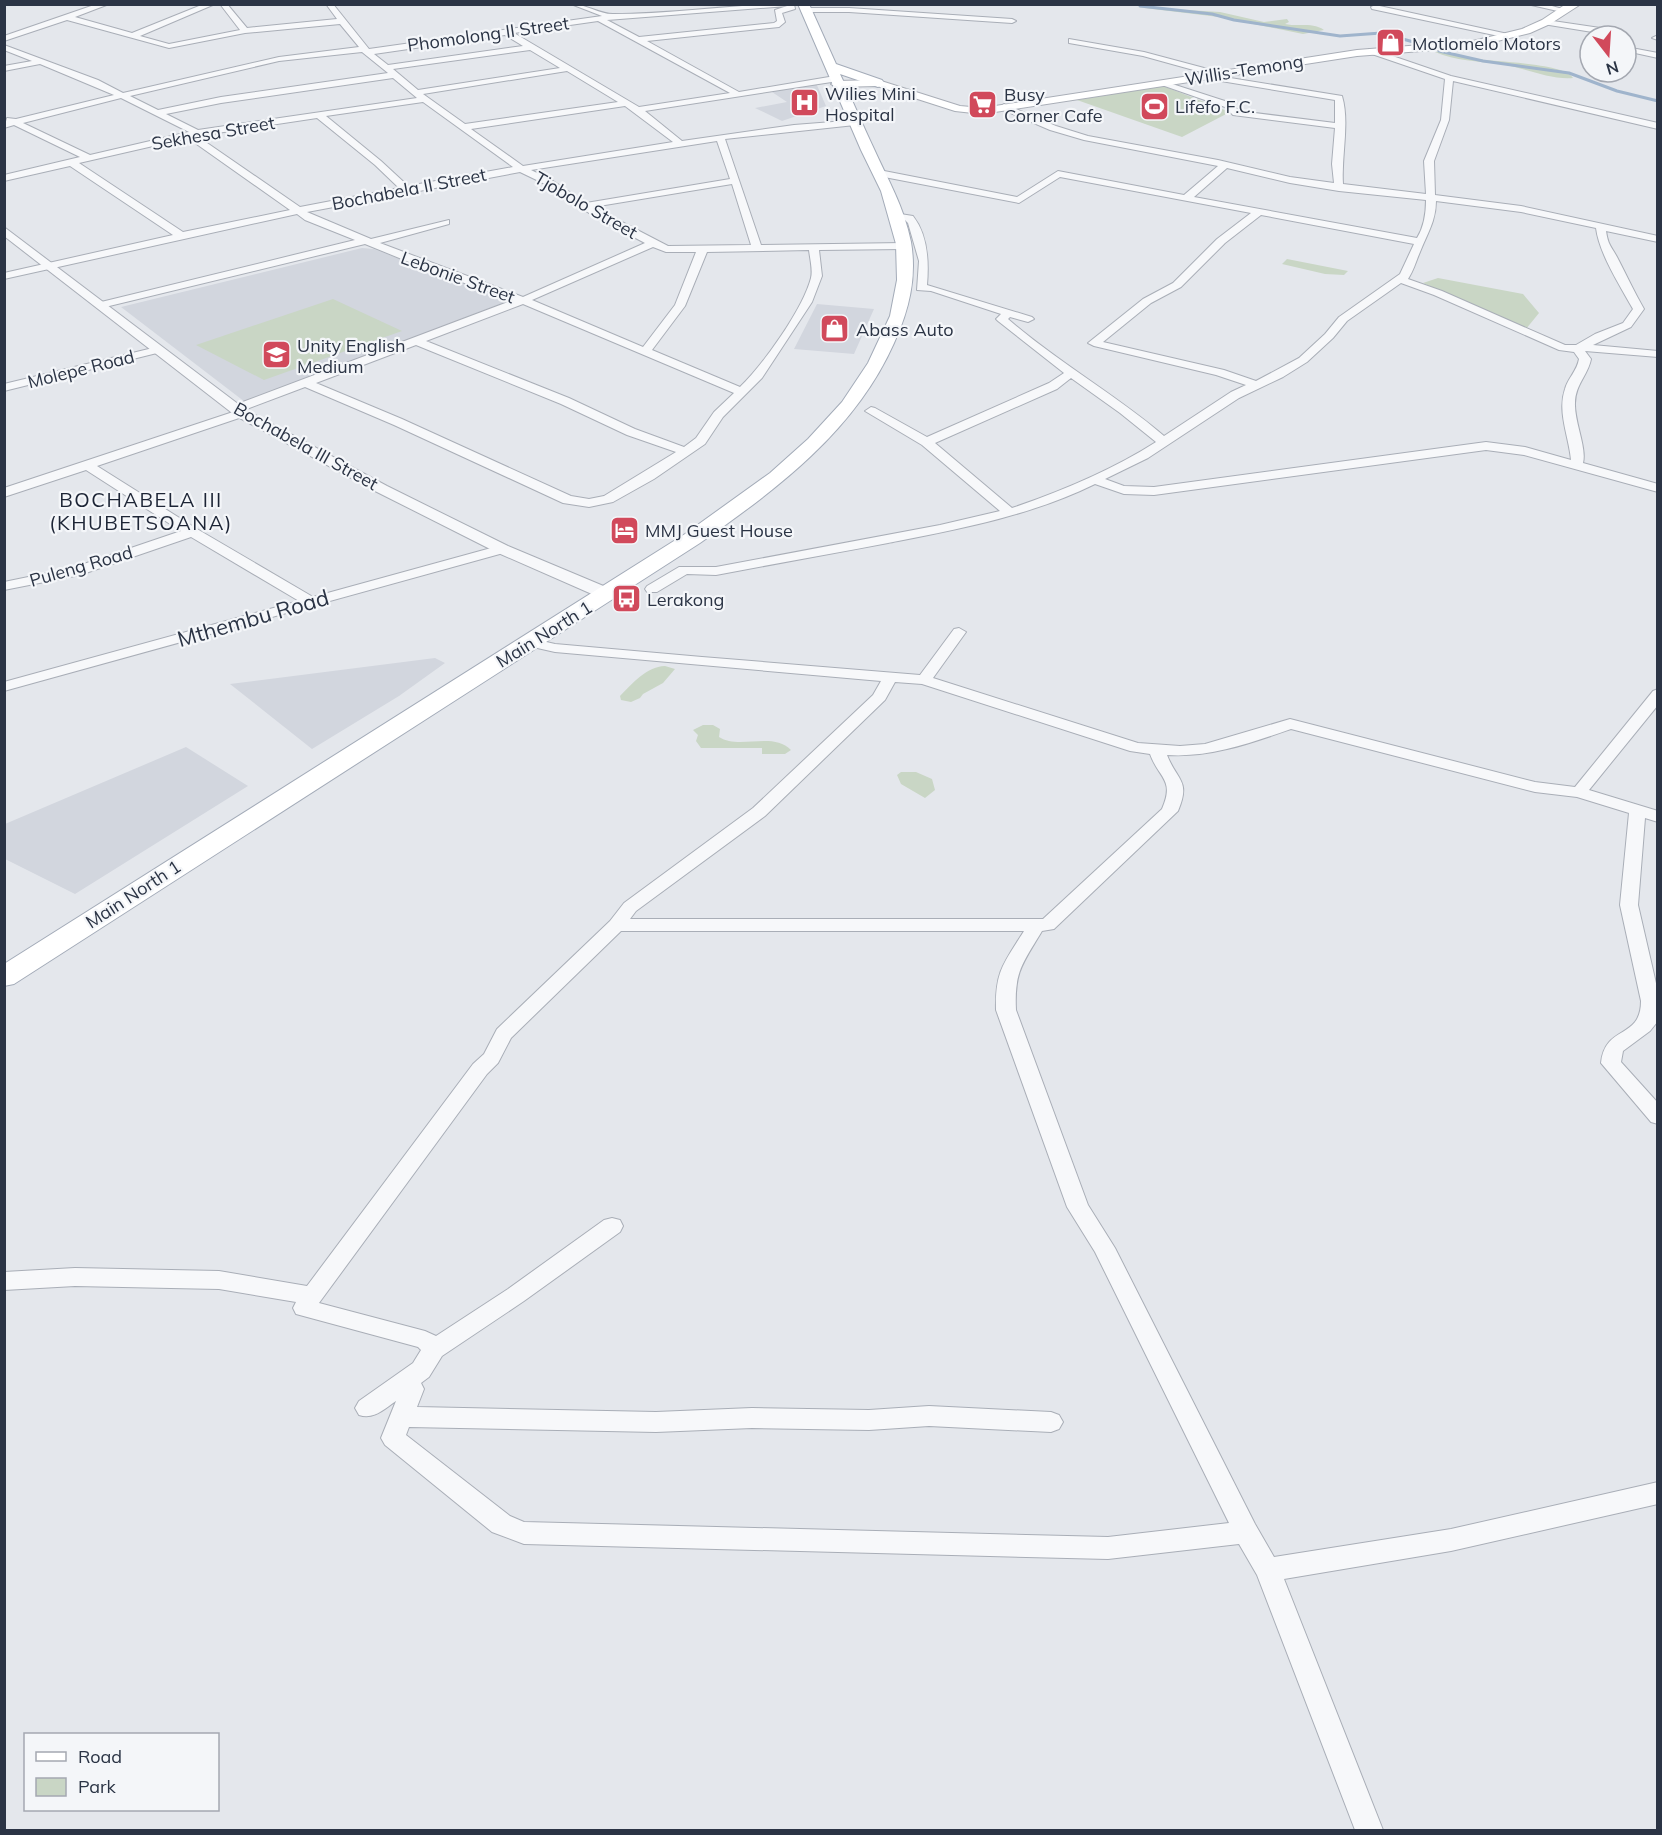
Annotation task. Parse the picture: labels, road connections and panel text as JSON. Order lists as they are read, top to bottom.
{
  "streets": {
    "main road": ["Willis-Temong", "Main North 1"],
    "street": [
      "Phomolong II Street",
      "Sekhesa Street",
      "Bochabela II Street",
      "Tjobolo Street",
      "Lebonie Street",
      "Molepe Road",
      "Bochabela III Street",
      "Puleng Road",
      "Mthembu Road"
    ]
  },
  "crossings": [
    ["Phomolong II Street", "Tjobolo Street"],
    ["Phomolong II Street", "Lebonie Street"],
    ["Willis-Temong", "Main North 1"],
    ["Sekhesa Street", "Tjobolo Street"],
    ["Sekhesa Street", "Lebonie Street"],
    ["Bochabela II Street", "Tjobolo Street"],
    ["Bochabela II Street", "Lebonie Street"],
    ["Bochabela II Street", "Bochabela III Street"],
    ["Bochabela II Street", "Main North 1"],
    ["Tjobolo Street", "Main North 1"],
    ["Molepe Road", "Bochabela III Street"],
    ["Bochabela III Street", "Mthembu Road"],
    ["Bochabela III Street", "Main North 1"]
  ],
  "districts": ["BOCHABELA III (KHUBETSOANA)"],
  "places": {
    "shop": ["Motlomelo Motors", "Abass Auto"],
    "hospital": ["Wilies Mini Hospital"],
    "supermarket": ["Busy Corner Cafe"],
    "sports": ["Lifefo F.C."],
    "school or university": ["Unity English Medium"],
    "hotel": ["MMJ Guest House"],
    "bus stop": ["Lerakong"]
  },
  "legend": ["Road", "Park"],
  "north": "bottom"
}
